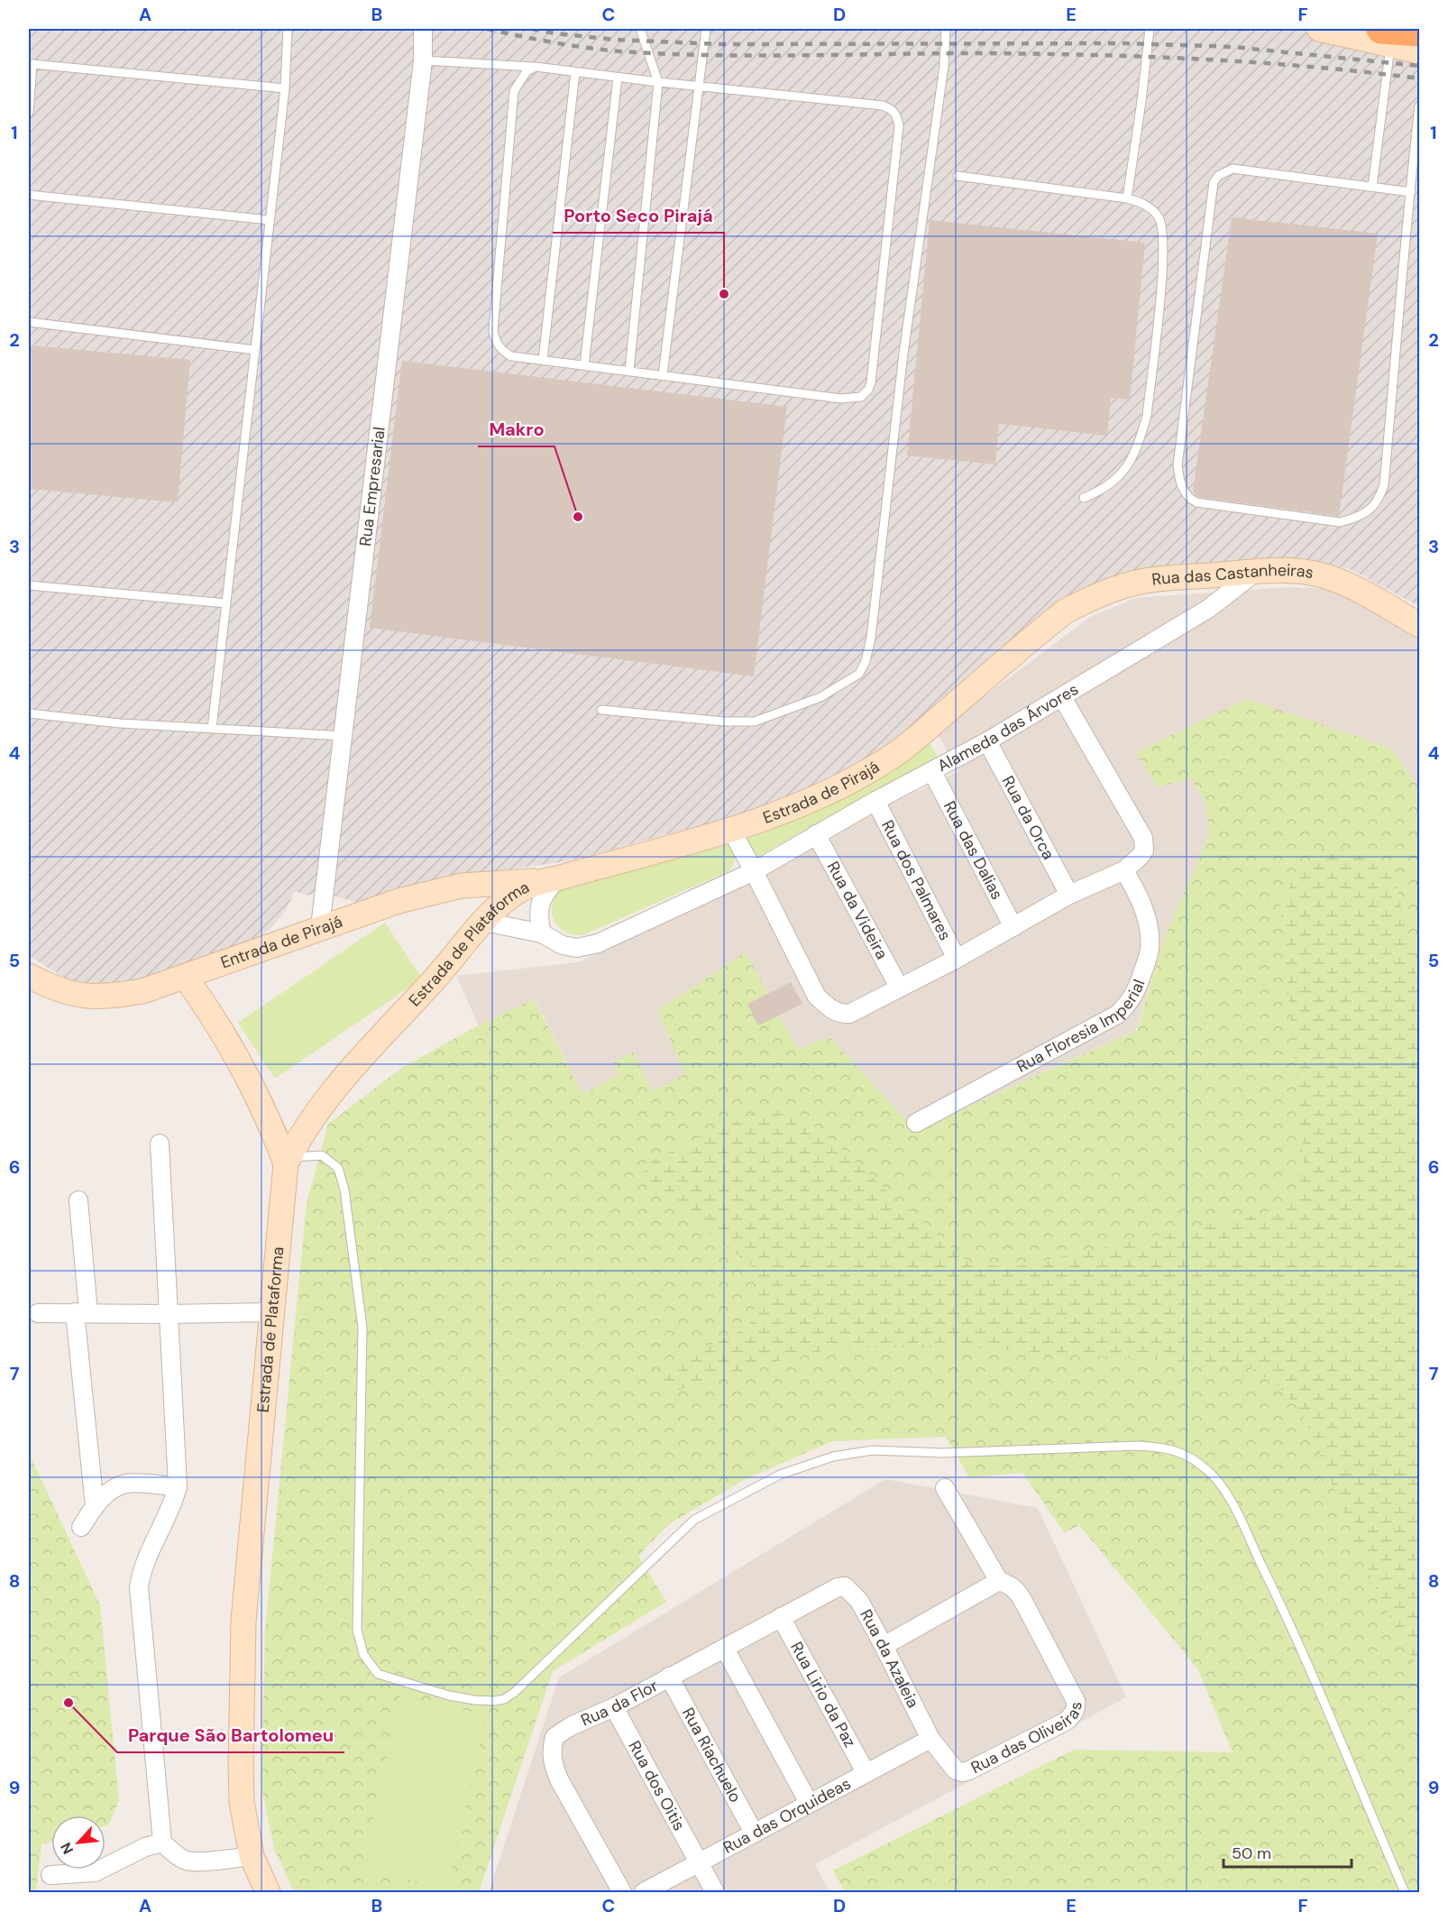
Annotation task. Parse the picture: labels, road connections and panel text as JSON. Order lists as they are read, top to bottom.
{
  "streets": {
    "main road": [
      "Rua das Castanheiras",
      "Estrada de Pirajá",
      "Entrada de Pirajá",
      "Estrada de Plataforma"
    ],
    "street": [
      "Rua Empresarial",
      "Alameda das Árvores",
      "Rua da Orca",
      "Rua das Dalias",
      "Rua dos Palmares",
      "Rua da Videira",
      "Rua Floresia Imperial",
      "Rua da Azaleia",
      "Rua Lirio da Paz",
      "Rua da Flor",
      "Rua das Oliveiras",
      "Rua Riachuelo",
      "Rua dos Oitis",
      "Rua das Orquideas"
    ]
  },
  "crossings": [
    ["Rua Empresarial", "Entrada de Pirajá"],
    ["Rua das Castanheiras", "Alameda das Árvores"],
    ["Rua das Castanheiras", "Estrada de Pirajá"],
    ["Alameda das Árvores", "Rua da Orca"],
    ["Alameda das Árvores", "Rua das Dalias"],
    ["Alameda das Árvores", "Rua dos Palmares"],
    ["Alameda das Árvores", "Rua da Videira"],
    ["Alameda das Árvores", "Estrada de Plataforma"],
    ["Estrada de Pirajá", "Entrada de Pirajá"],
    ["Estrada de Pirajá", "Estrada de Plataforma"],
    ["Entrada de Pirajá", "Estrada de Plataforma"],
    ["Rua da Azaleia", "Rua da Flor"],
    ["Rua da Azaleia", "Rua das Oliveiras"],
    ["Rua da Azaleia", "Rua das Orquideas"],
    ["Rua Lirio da Paz", "Rua da Flor"],
    ["Rua Lirio da Paz", "Rua das Orquideas"],
    ["Rua da Flor", "Rua Riachuelo"],
    ["Rua da Flor", "Rua dos Oitis"],
    ["Rua das Oliveiras", "Rua das Orquideas"],
    ["Rua Riachuelo", "Rua das Orquideas"],
    ["Rua dos Oitis", "Rua das Orquideas"]
  ],
  "places": ["Porto Seco Pirajá", "Makro", "Parque São Bartolomeu"],
  "scale_bar": "50 m",
  "north": "bottom left",
  "grid": {
    "columns": [
      "A",
      "B",
      "C",
      "D",
      "E",
      "F"
    ],
    "rows": [
      "1",
      "2",
      "3",
      "4",
      "5",
      "6",
      "7",
      "8",
      "9"
    ]
  }
}
